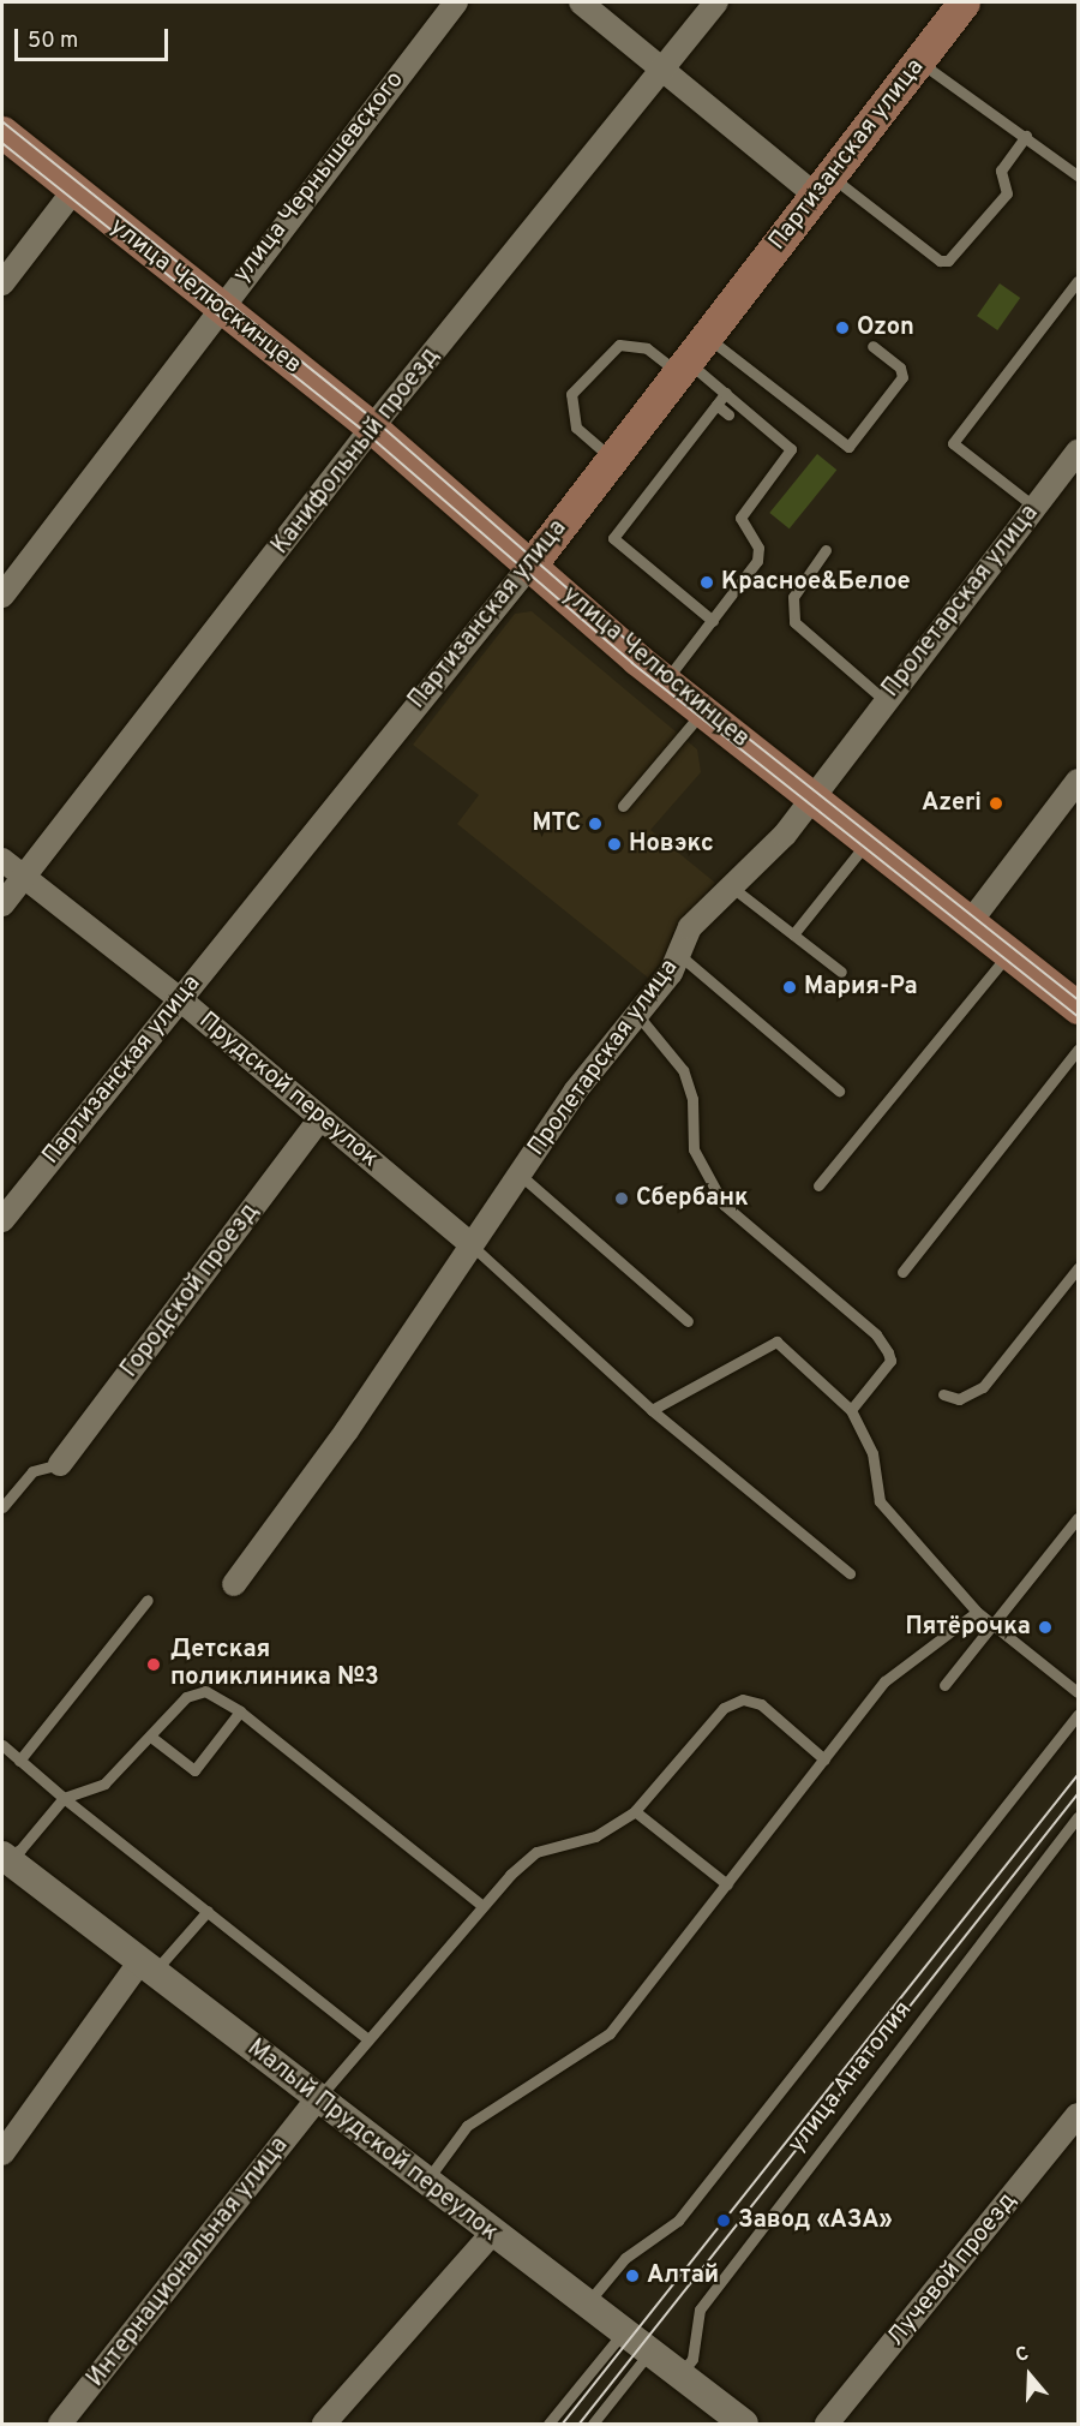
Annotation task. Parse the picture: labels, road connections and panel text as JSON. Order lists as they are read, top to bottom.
{
  "streets": {
    "main road": ["Партизанская улица", "улица Челюскинцев"],
    "street": [
      "улица Чернышевского",
      "Канифольный проезд",
      "Пролетарская улица",
      "Прудской переулок",
      "Городской проезд",
      "Малый Прудской переулок",
      "Интернациональная улица",
      "Лучевой проезд"
    ],
    "lane": ["улица Анатолия"]
  },
  "crossings": [
    ["Партизанская улица", "улица Челюскинцев"],
    ["Партизанская улица", "Прудской переулок"],
    ["улица Чернышевского", "улица Челюскинцев"],
    ["улица Челюскинцев", "Канифольный проезд"],
    ["улица Челюскинцев", "Пролетарская улица"],
    ["Канифольный проезд", "Прудской переулок"],
    ["Пролетарская улица", "Прудской переулок"],
    ["Прудской переулок", "Городской проезд"],
    ["улица Анатолия", "Малый Прудской переулок"],
    ["Малый Прудской переулок", "Интернациональная улица"]
  ],
  "places": [
    "Ozon",
    "Красное&Белое",
    "Azeri",
    "МТС",
    "Новэкс",
    "Мария-Ра",
    "Сбербанк",
    "Пятёрочка",
    "Детская поликлиника №3",
    "Завод «АЗА»",
    "Алтай"
  ],
  "scale_bar": "50 m",
  "north": "top"
}
